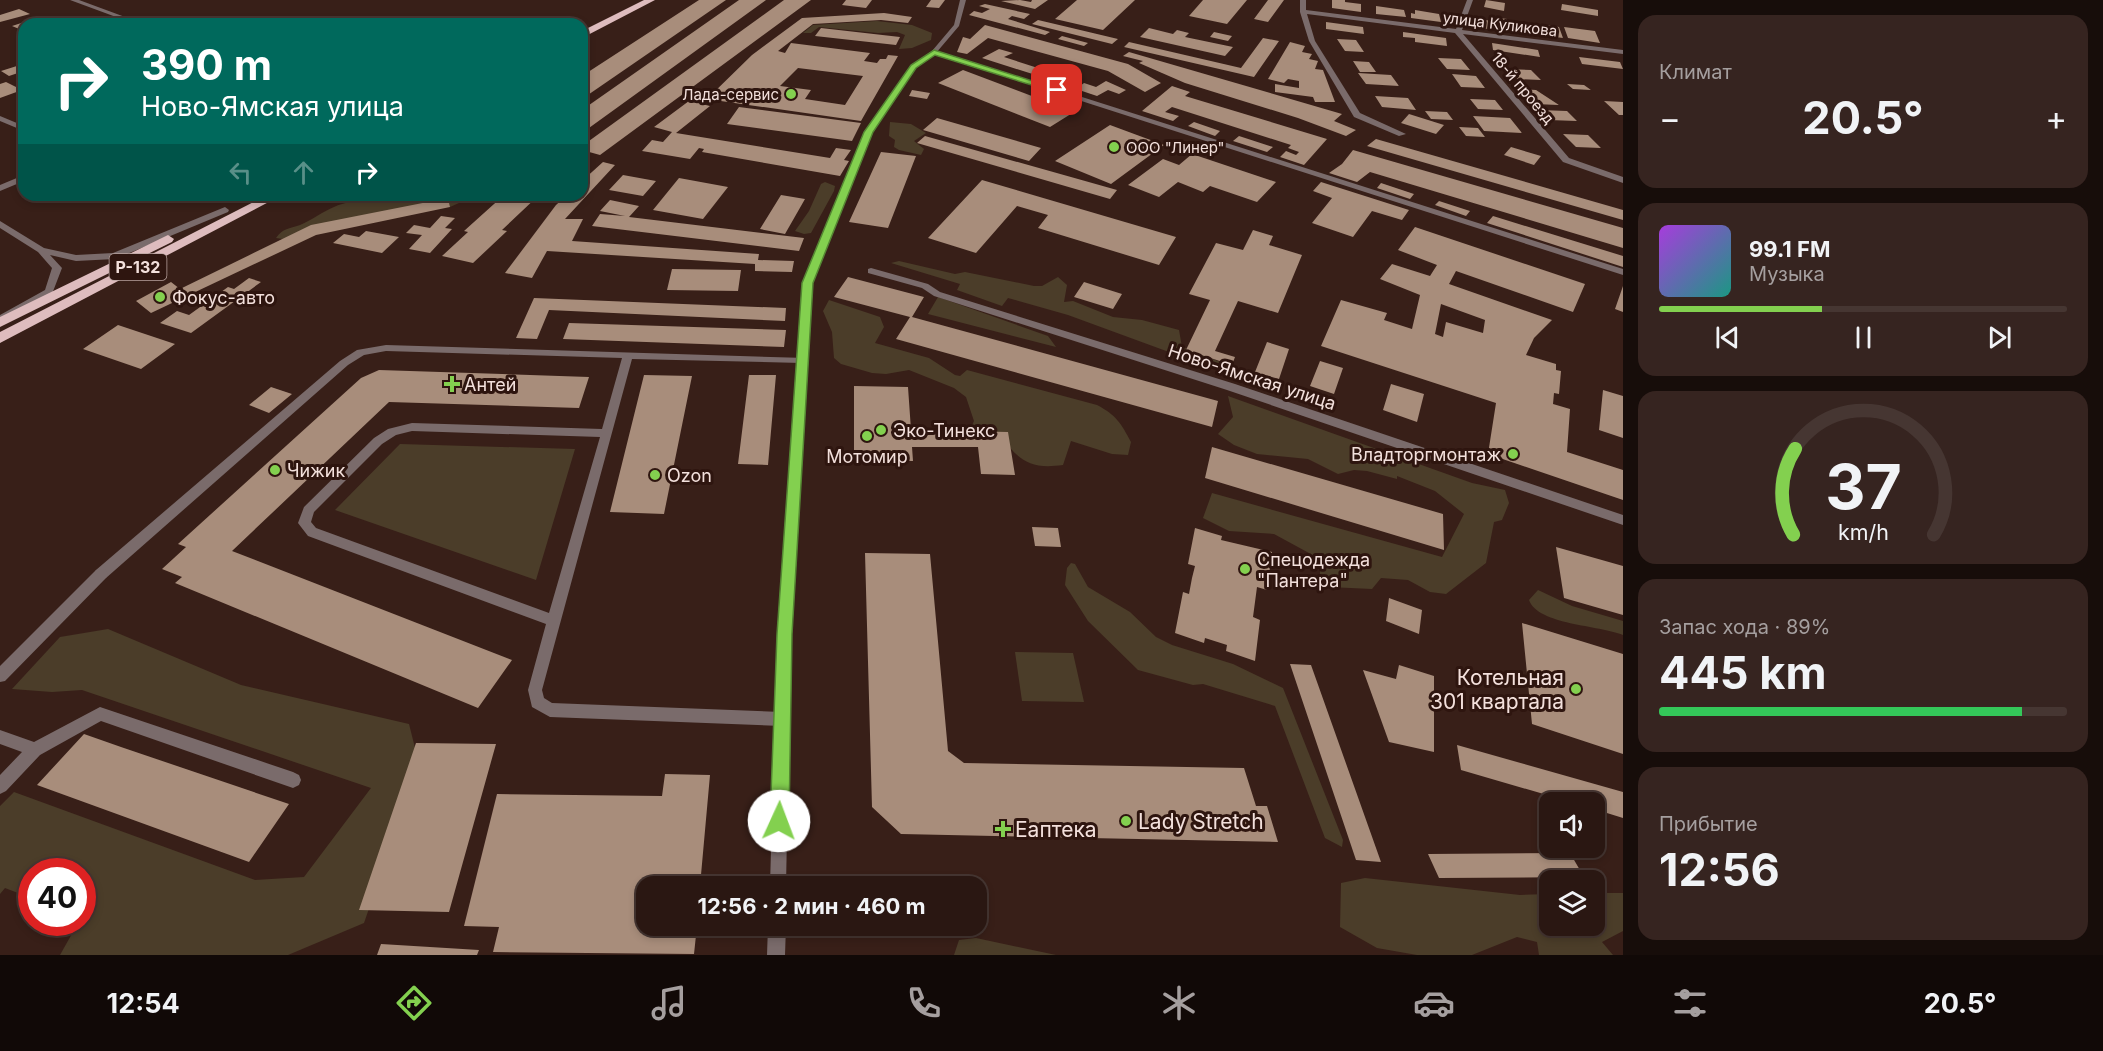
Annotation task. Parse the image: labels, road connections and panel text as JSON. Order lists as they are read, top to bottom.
{
  "streets": {
    "highway": ["Р-132"],
    "street": ["улица Куликова", "18-й проезд", "Ново-Ямская улица"]
  },
  "crossings": [
    ["улица Куликова", "18-й проезд"]
  ],
  "places": {
    "other": [
      "Лада-сервис",
      "ООО \"Линер\"",
      "Фокус-авто",
      "Эко-Тинекс",
      "Мотомир",
      "Владторгмонтаж",
      "Чижик",
      "Ozon",
      "Спецодежда \"Пантера\"",
      "Котельная 301 квартала",
      "Lady Stretch"
    ],
    "health": ["Антей", "Еаптека"]
  },
  "page": {
    "tile": [
      "Климат",
      ["Запас хода · 89%", "445 km"],
      ["Прибытие", "12:56"]
    ],
    "turn": ["390 m", "Ново-Ямская улица"],
    "heat": ["−", "20.5°", "+"],
    "song": ["99.1 FM", "Музыка"],
    "limit": "40",
    "trip": "12:56 · 2 мин · 460 m",
    "tabs": ["12:54", "20.5°"],
    "gauge": ["37", "km/h"]
  }
}
